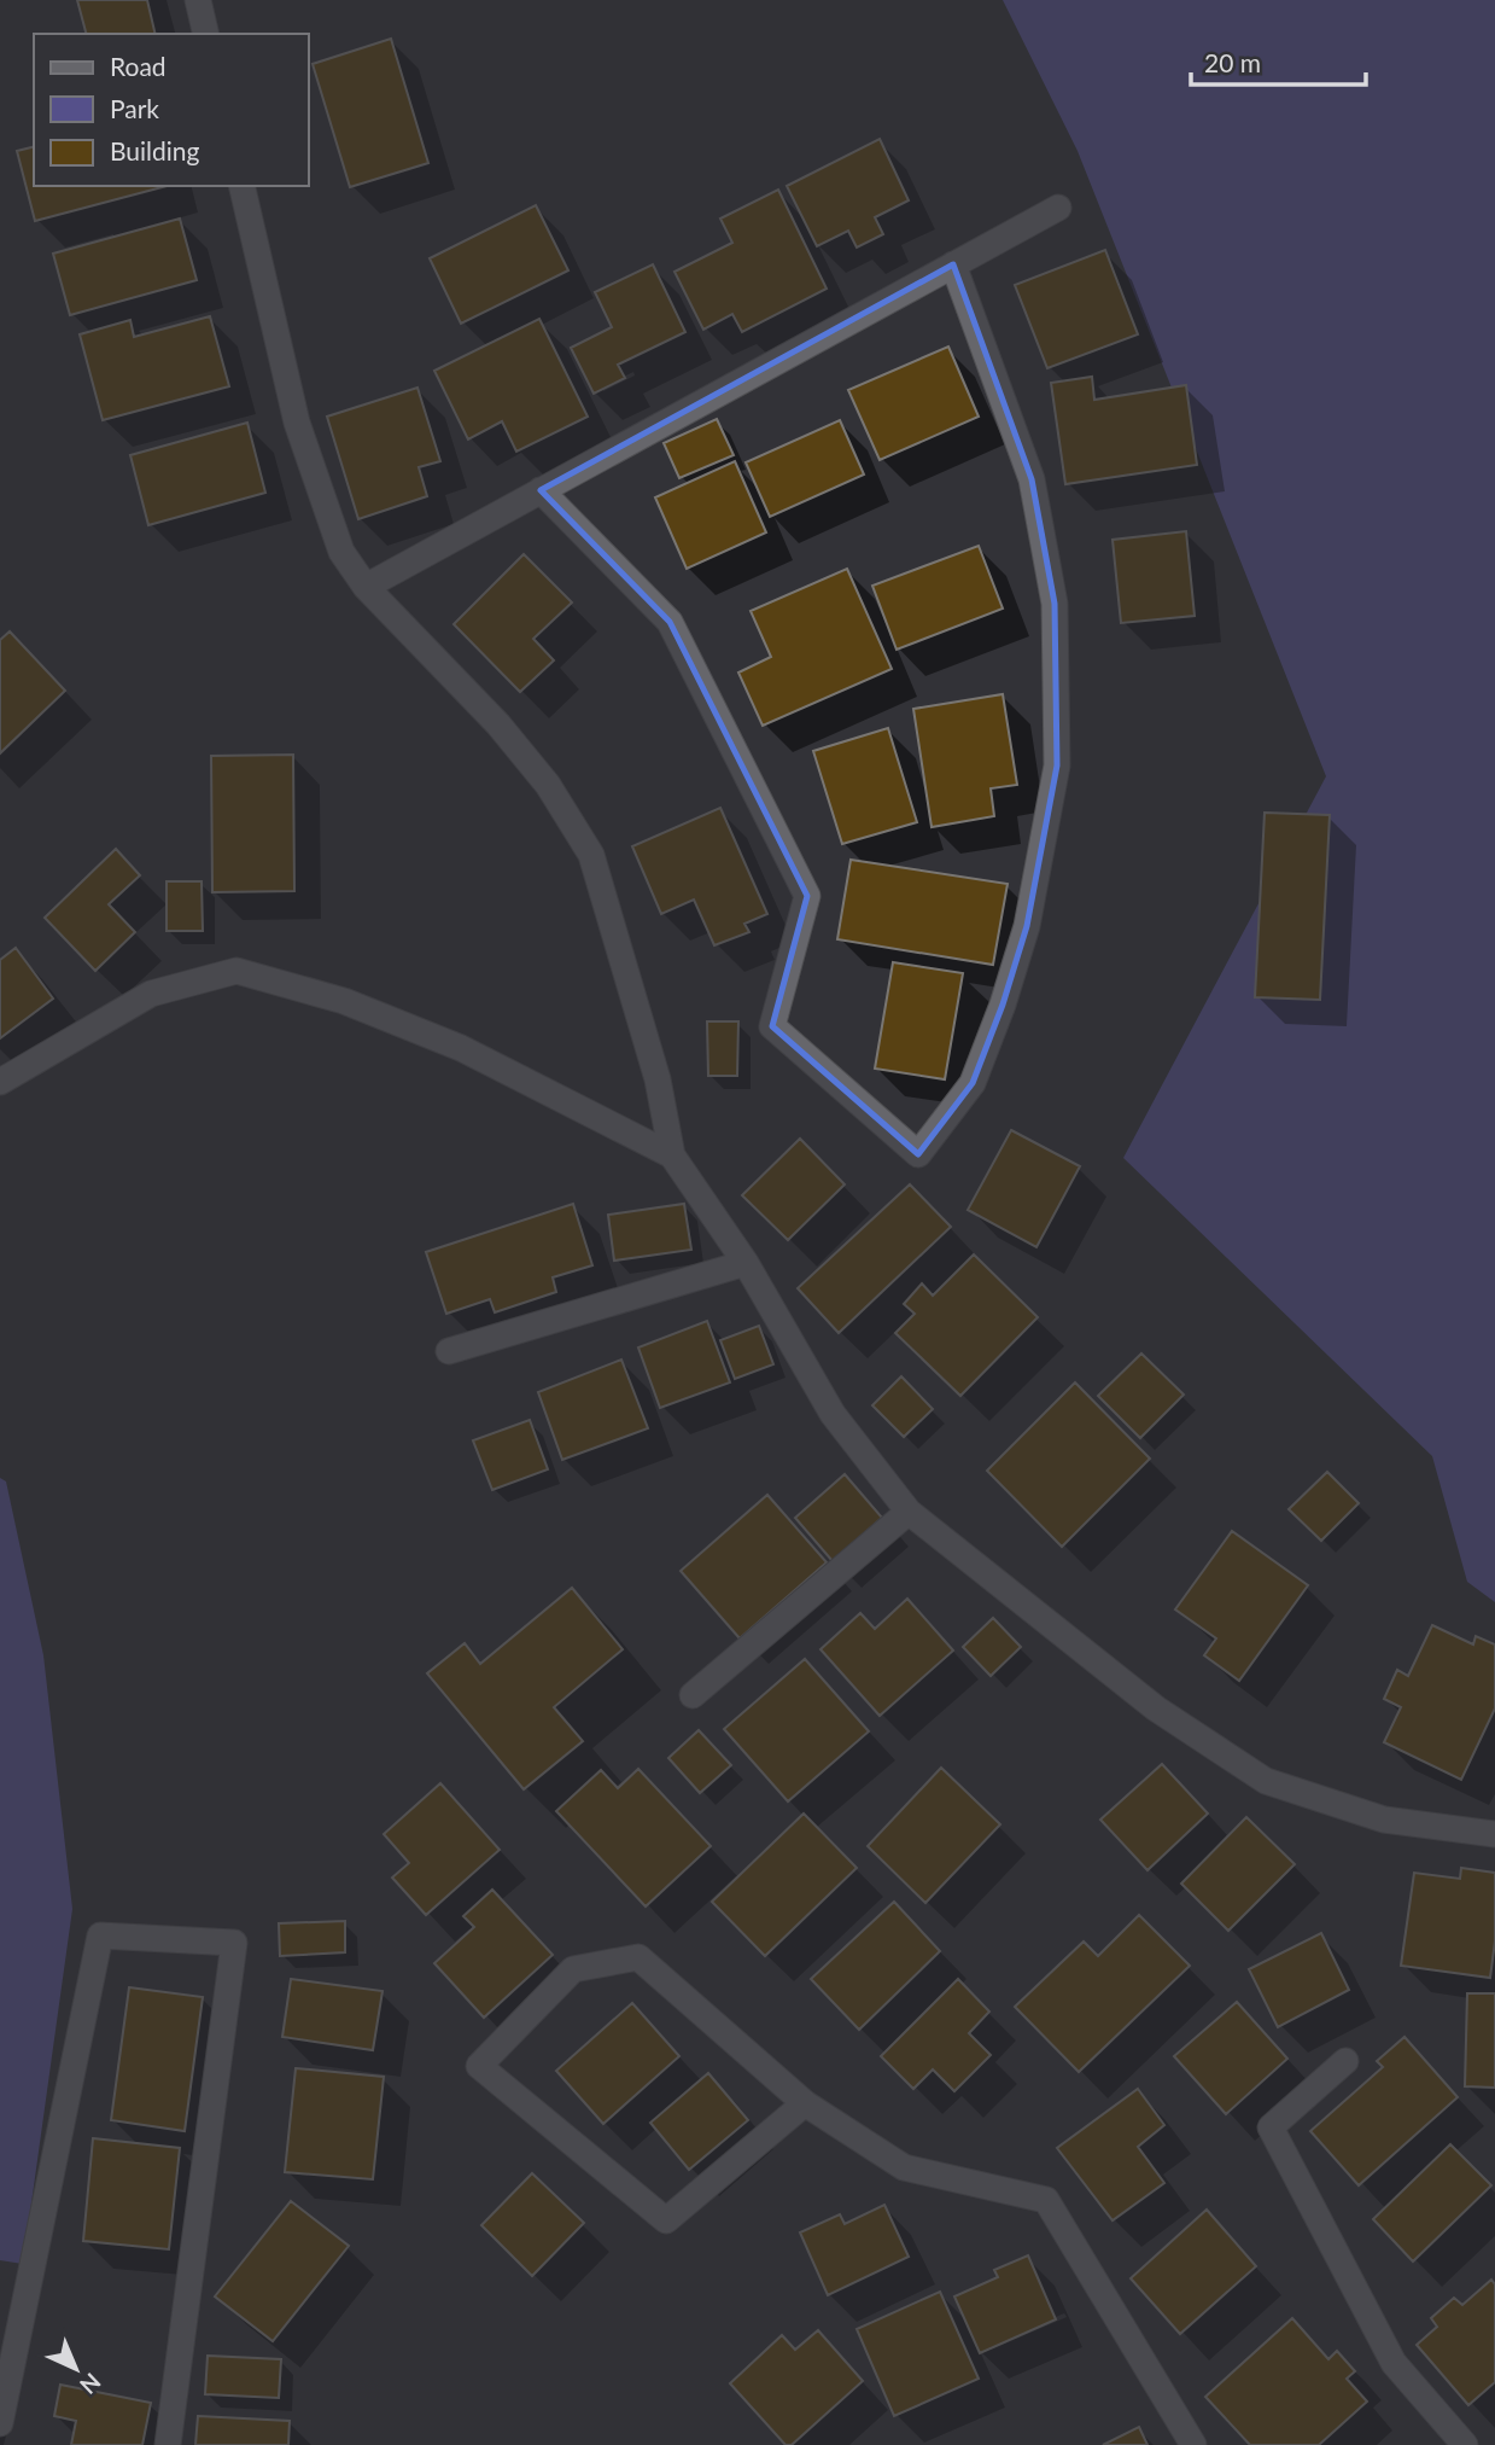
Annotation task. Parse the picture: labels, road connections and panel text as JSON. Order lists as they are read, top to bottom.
{
  "legend": ["Road", "Park", "Building"],
  "scale_bar": "20 m",
  "north": "bottom right"
}
